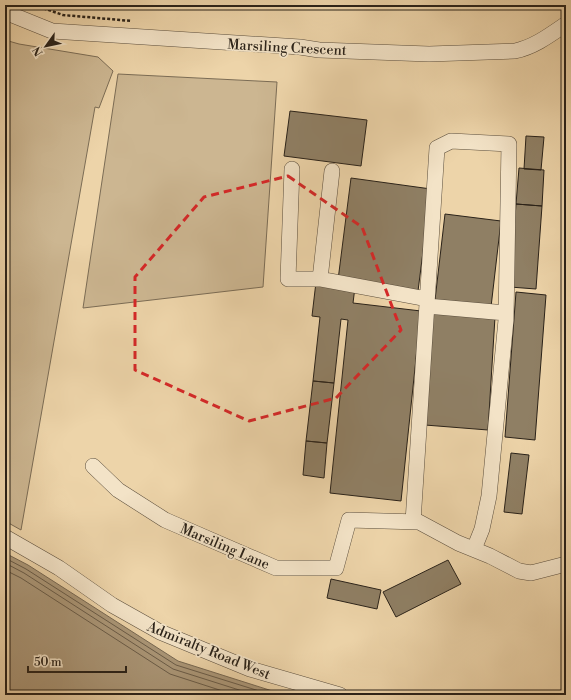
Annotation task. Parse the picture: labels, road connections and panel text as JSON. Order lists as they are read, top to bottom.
{
  "streets": {
    "street": ["Marsiling Crescent", "Marsiling Lane", "Admiralty Road West"]
  },
  "scale_bar": "50 m",
  "north": "bottom left"
}
